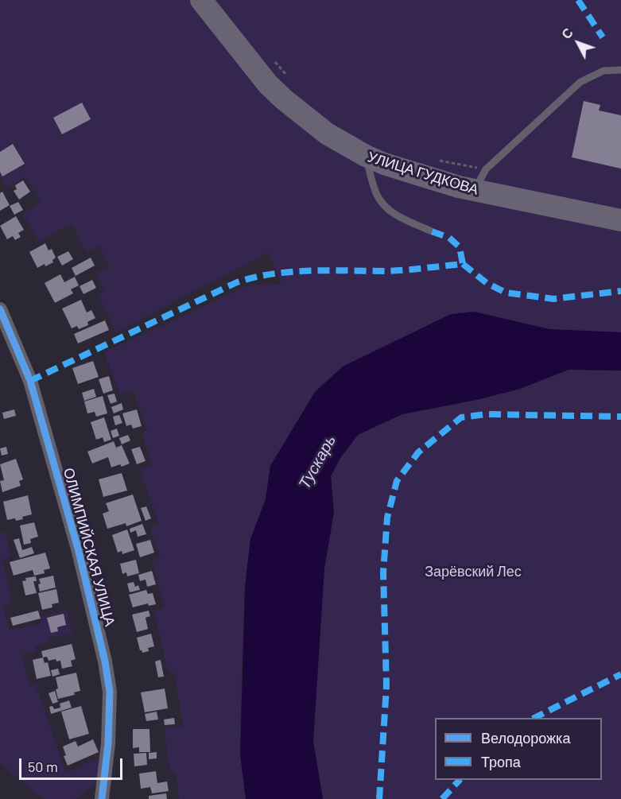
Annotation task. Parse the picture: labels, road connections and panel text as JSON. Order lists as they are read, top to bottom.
{
  "streets": {
    "main road": ["УЛИЦА ГУДКОВА"],
    "street": ["ОЛИМПИЙСКАЯ УЛИЦА"]
  },
  "water": ["Тускарь"],
  "parks": ["Зарёвский Лес"],
  "legend": ["Велодорожка", "Тропа"],
  "scale_bar": "50 m",
  "north": "top left"
}
